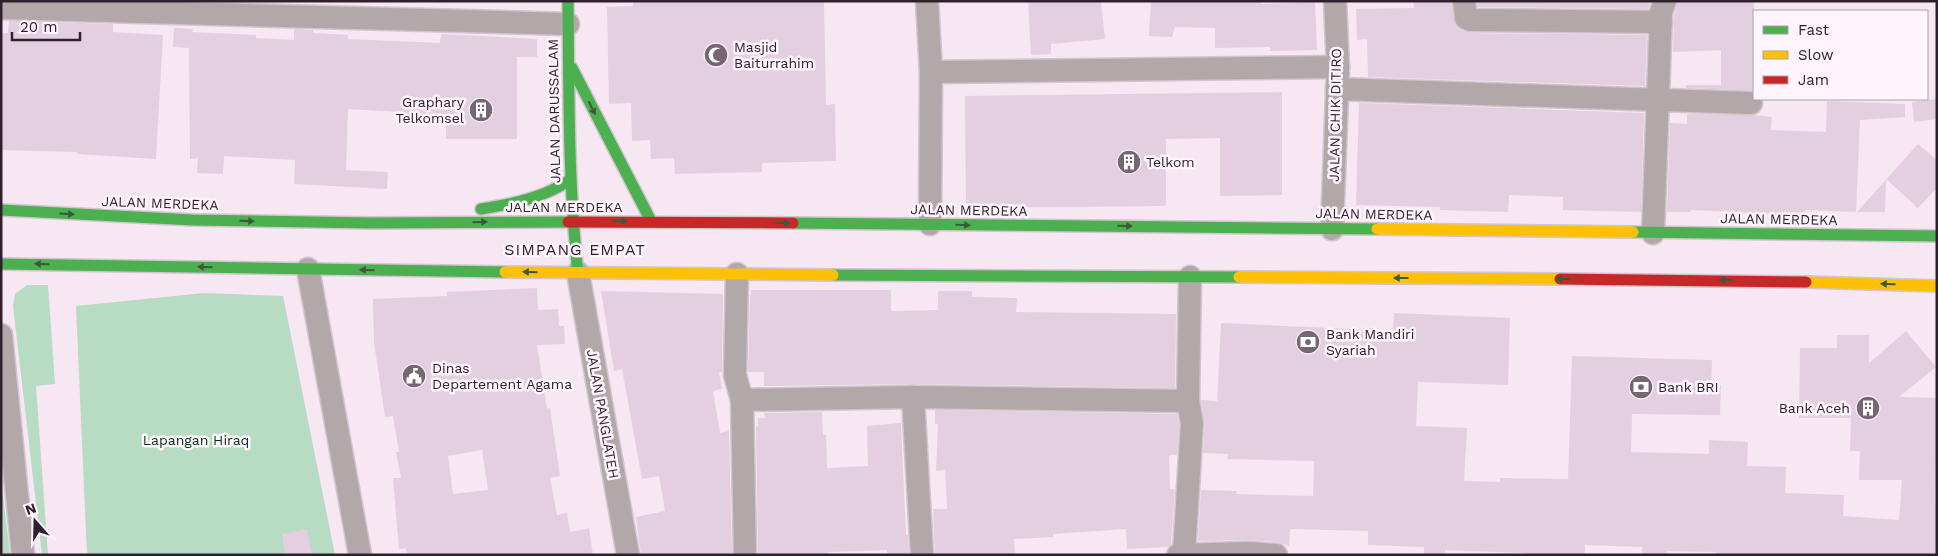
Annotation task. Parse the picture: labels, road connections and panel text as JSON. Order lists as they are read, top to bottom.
{
  "streets": {
    "main road": ["JALAN DARUSSALAM", "JALAN MERDEKA"],
    "street": ["JALAN CHIK DITIRO", "JALAN PANGLATEH"]
  },
  "crossings": [
    ["JALAN DARUSSALAM", "JALAN MERDEKA"],
    ["JALAN DARUSSALAM", "JALAN PANGLATEH"],
    ["JALAN CHIK DITIRO", "JALAN MERDEKA"]
  ],
  "districts": ["SIMPANG EMPAT"],
  "parks": ["Lapangan Hiraq"],
  "places": {
    "mosque": ["Masjid Baiturrahim"],
    "building": ["Graphary Telkomsel", "Telkom", "Bank Aceh"],
    "bank": ["Bank Mandiri Syariah", "Bank BRI"],
    "public building": ["Dinas Departement Agama"]
  },
  "legend": ["Fast", "Slow", "Jam"],
  "scale_bar": "20 m",
  "north": "top"
}
